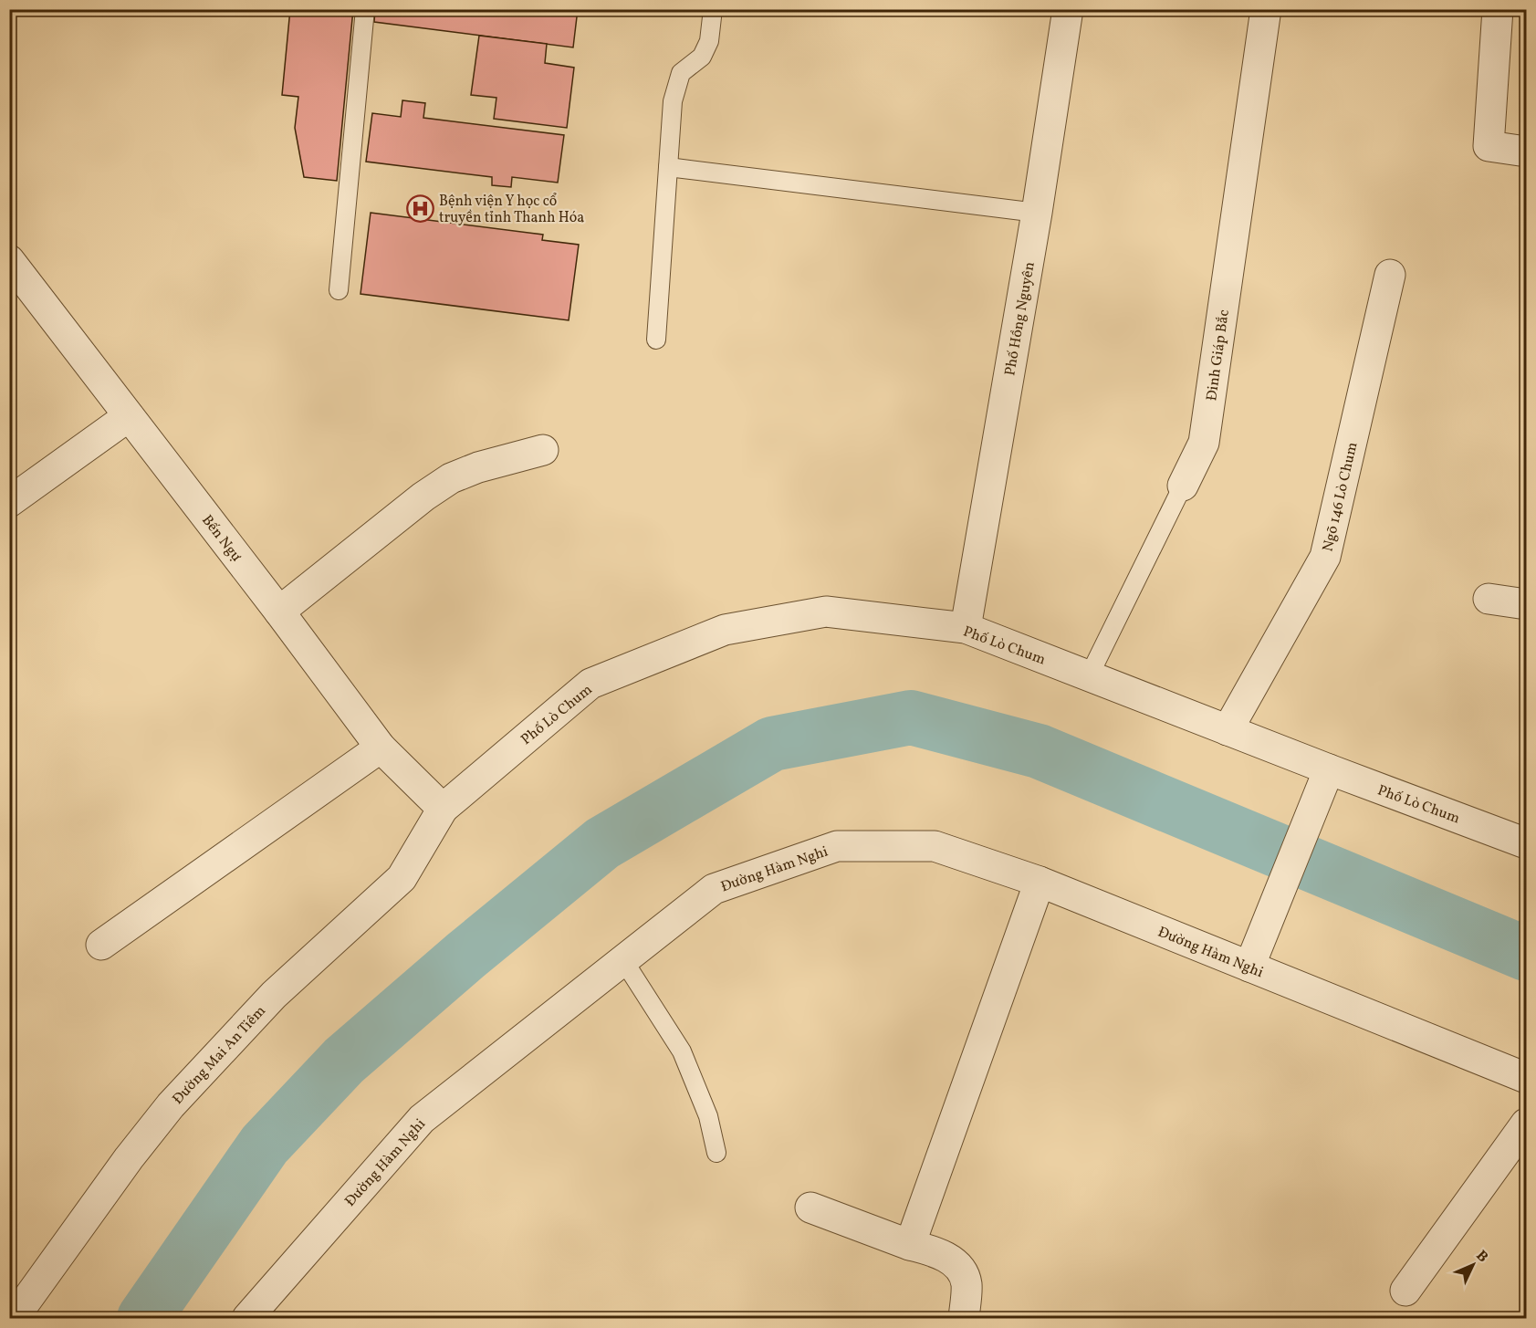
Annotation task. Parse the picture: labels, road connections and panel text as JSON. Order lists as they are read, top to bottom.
{
  "streets": {
    "street": [
      "Phố Hồng Nguyên",
      "Đinh Giáp Bắc",
      "Ngõ 146 Lò Chum",
      "Bến Ngự",
      "Phố Lò Chum",
      "Đường Hàm Nghi",
      "Đường Mai An Tiêm"
    ]
  },
  "crossings": [
    ["Phố Hồng Nguyên", "Phố Lò Chum"],
    ["Đinh Giáp Bắc", "Phố Lò Chum"],
    ["Ngõ 146 Lò Chum", "Phố Lò Chum"],
    ["Bến Ngự", "Phố Lò Chum"],
    ["Bến Ngự", "Đường Mai An Tiêm"],
    ["Phố Lò Chum", "Đường Mai An Tiêm"]
  ],
  "places": {
    "hospital": ["Bệnh viện Y học cổ truyền tỉnh Thanh Hóa"]
  },
  "north": "top right"
}
